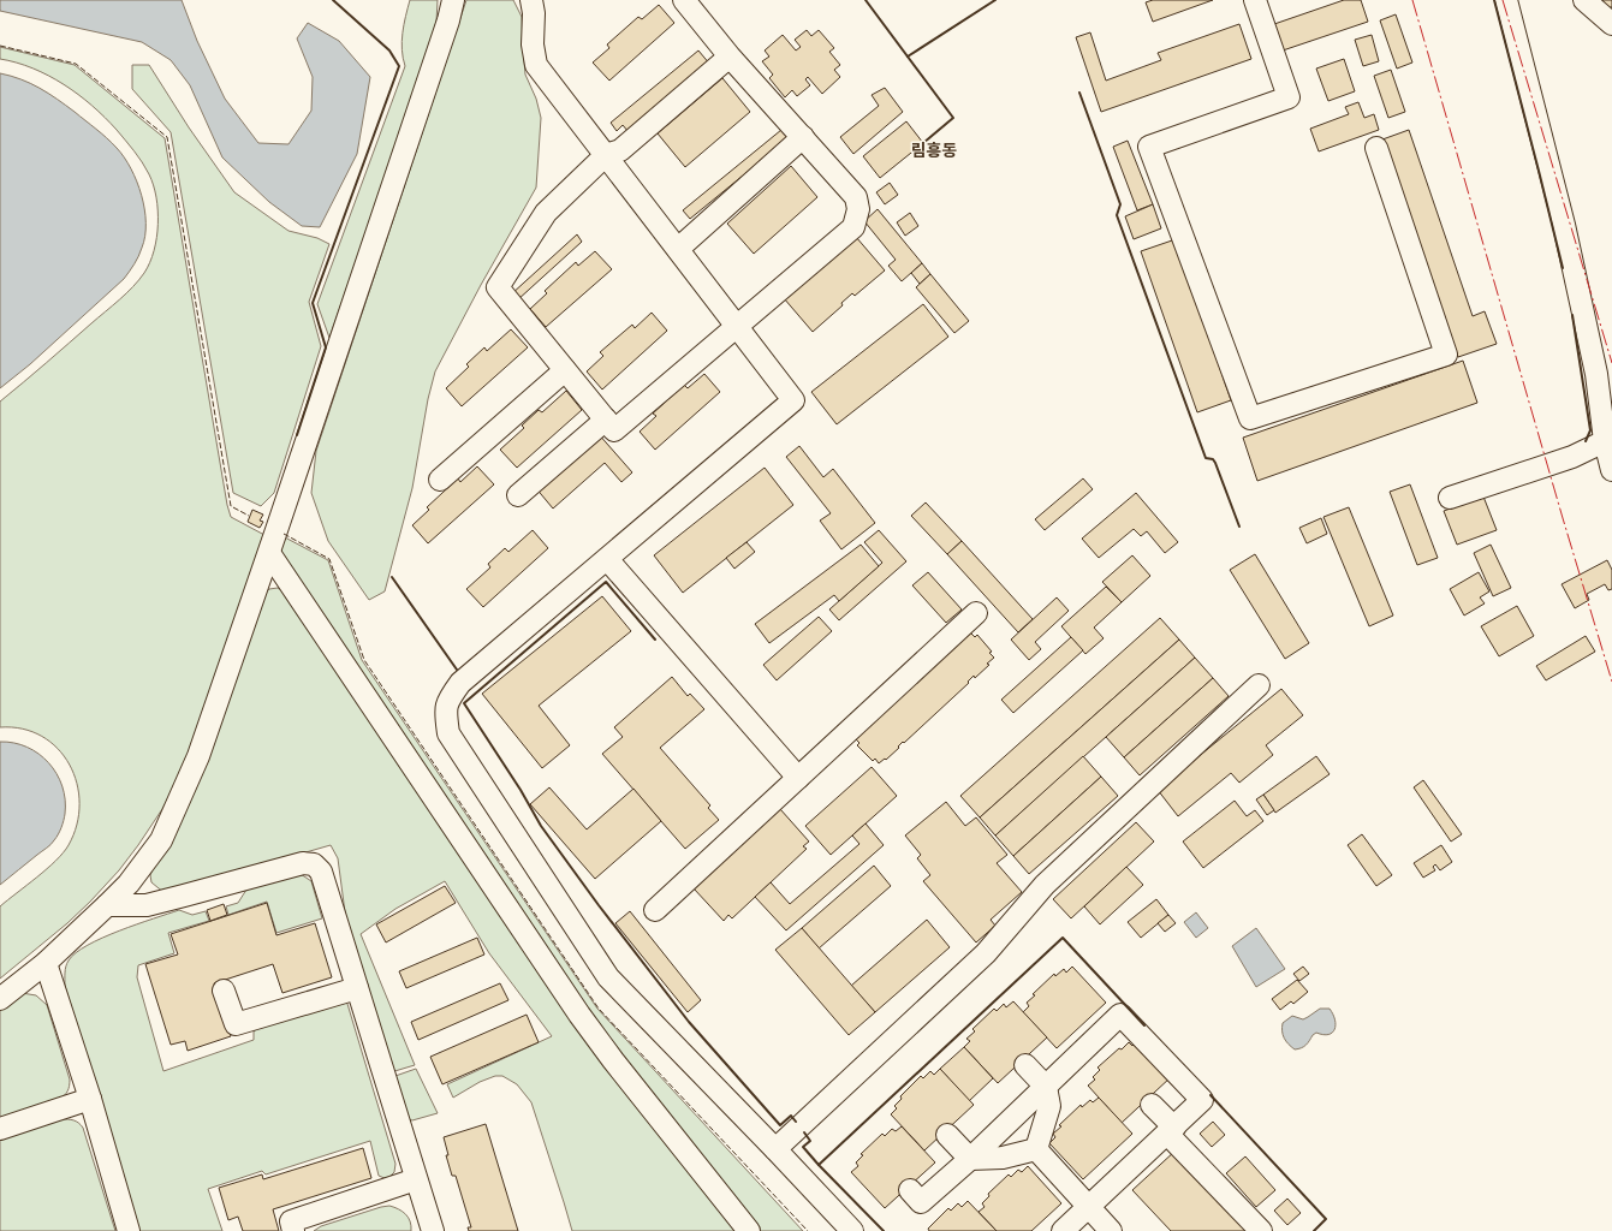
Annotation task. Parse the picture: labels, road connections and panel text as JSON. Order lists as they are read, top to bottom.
{
  "districts": ["림흥동"]
}
